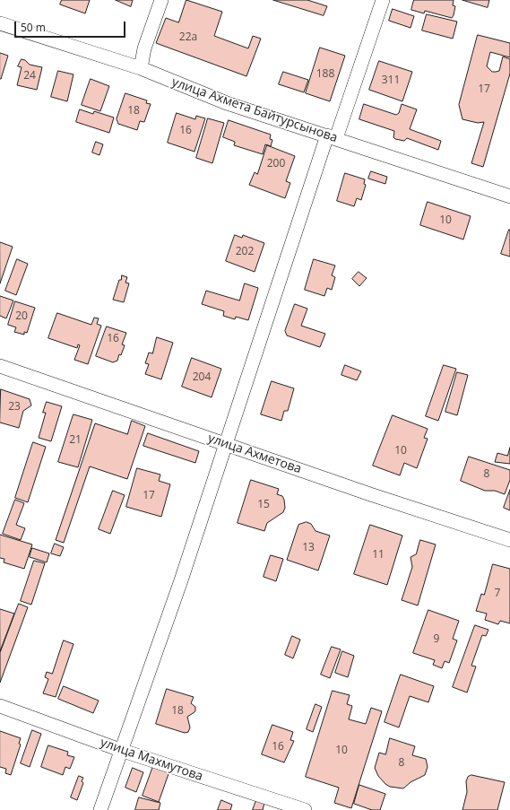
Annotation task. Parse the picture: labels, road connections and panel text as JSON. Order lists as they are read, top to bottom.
{
  "streets": {
    "street": ["улица Ахмета Байтурсынова", "улица Ахметова", "улица Махмутова"]
  },
  "house_numbers": [
    "22а",
    "188",
    "24",
    "311",
    "17",
    "18",
    "16",
    "200",
    "10",
    "202",
    "20",
    "16",
    "204",
    "23",
    "21",
    "10",
    "8",
    "17",
    "15",
    "13",
    "11",
    "7",
    "9",
    "18",
    "16",
    "10",
    "8"
  ],
  "scale_bar": "50 m"
}
